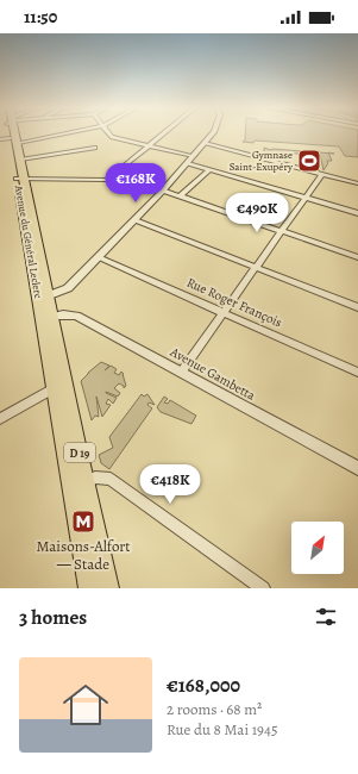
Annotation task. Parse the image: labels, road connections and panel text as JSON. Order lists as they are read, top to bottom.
{
  "streets": {
    "main road": ["Avenue du Général Leclerc", "D 19"],
    "street": ["Rue Roger François", "Avenue Gambetta"]
  },
  "crossings": [
    ["Avenue du Général Leclerc", "Avenue Gambetta"]
  ],
  "places": {
    "sports": ["Gymnase Saint-Exupéry"],
    "metro station": ["Maisons-Alfort — Stade"]
  },
  "north": "top right",
  "page": {
    "status": "11:50",
    "price": ["€168K", "€490K", "€418K"],
    "heading": "3 homes",
    "list": [
      {
        "name": "€168,000",
        "note": "2 rooms · 68 m² · Rue du 8 Mai 1945"
      }
    ]
  }
}
